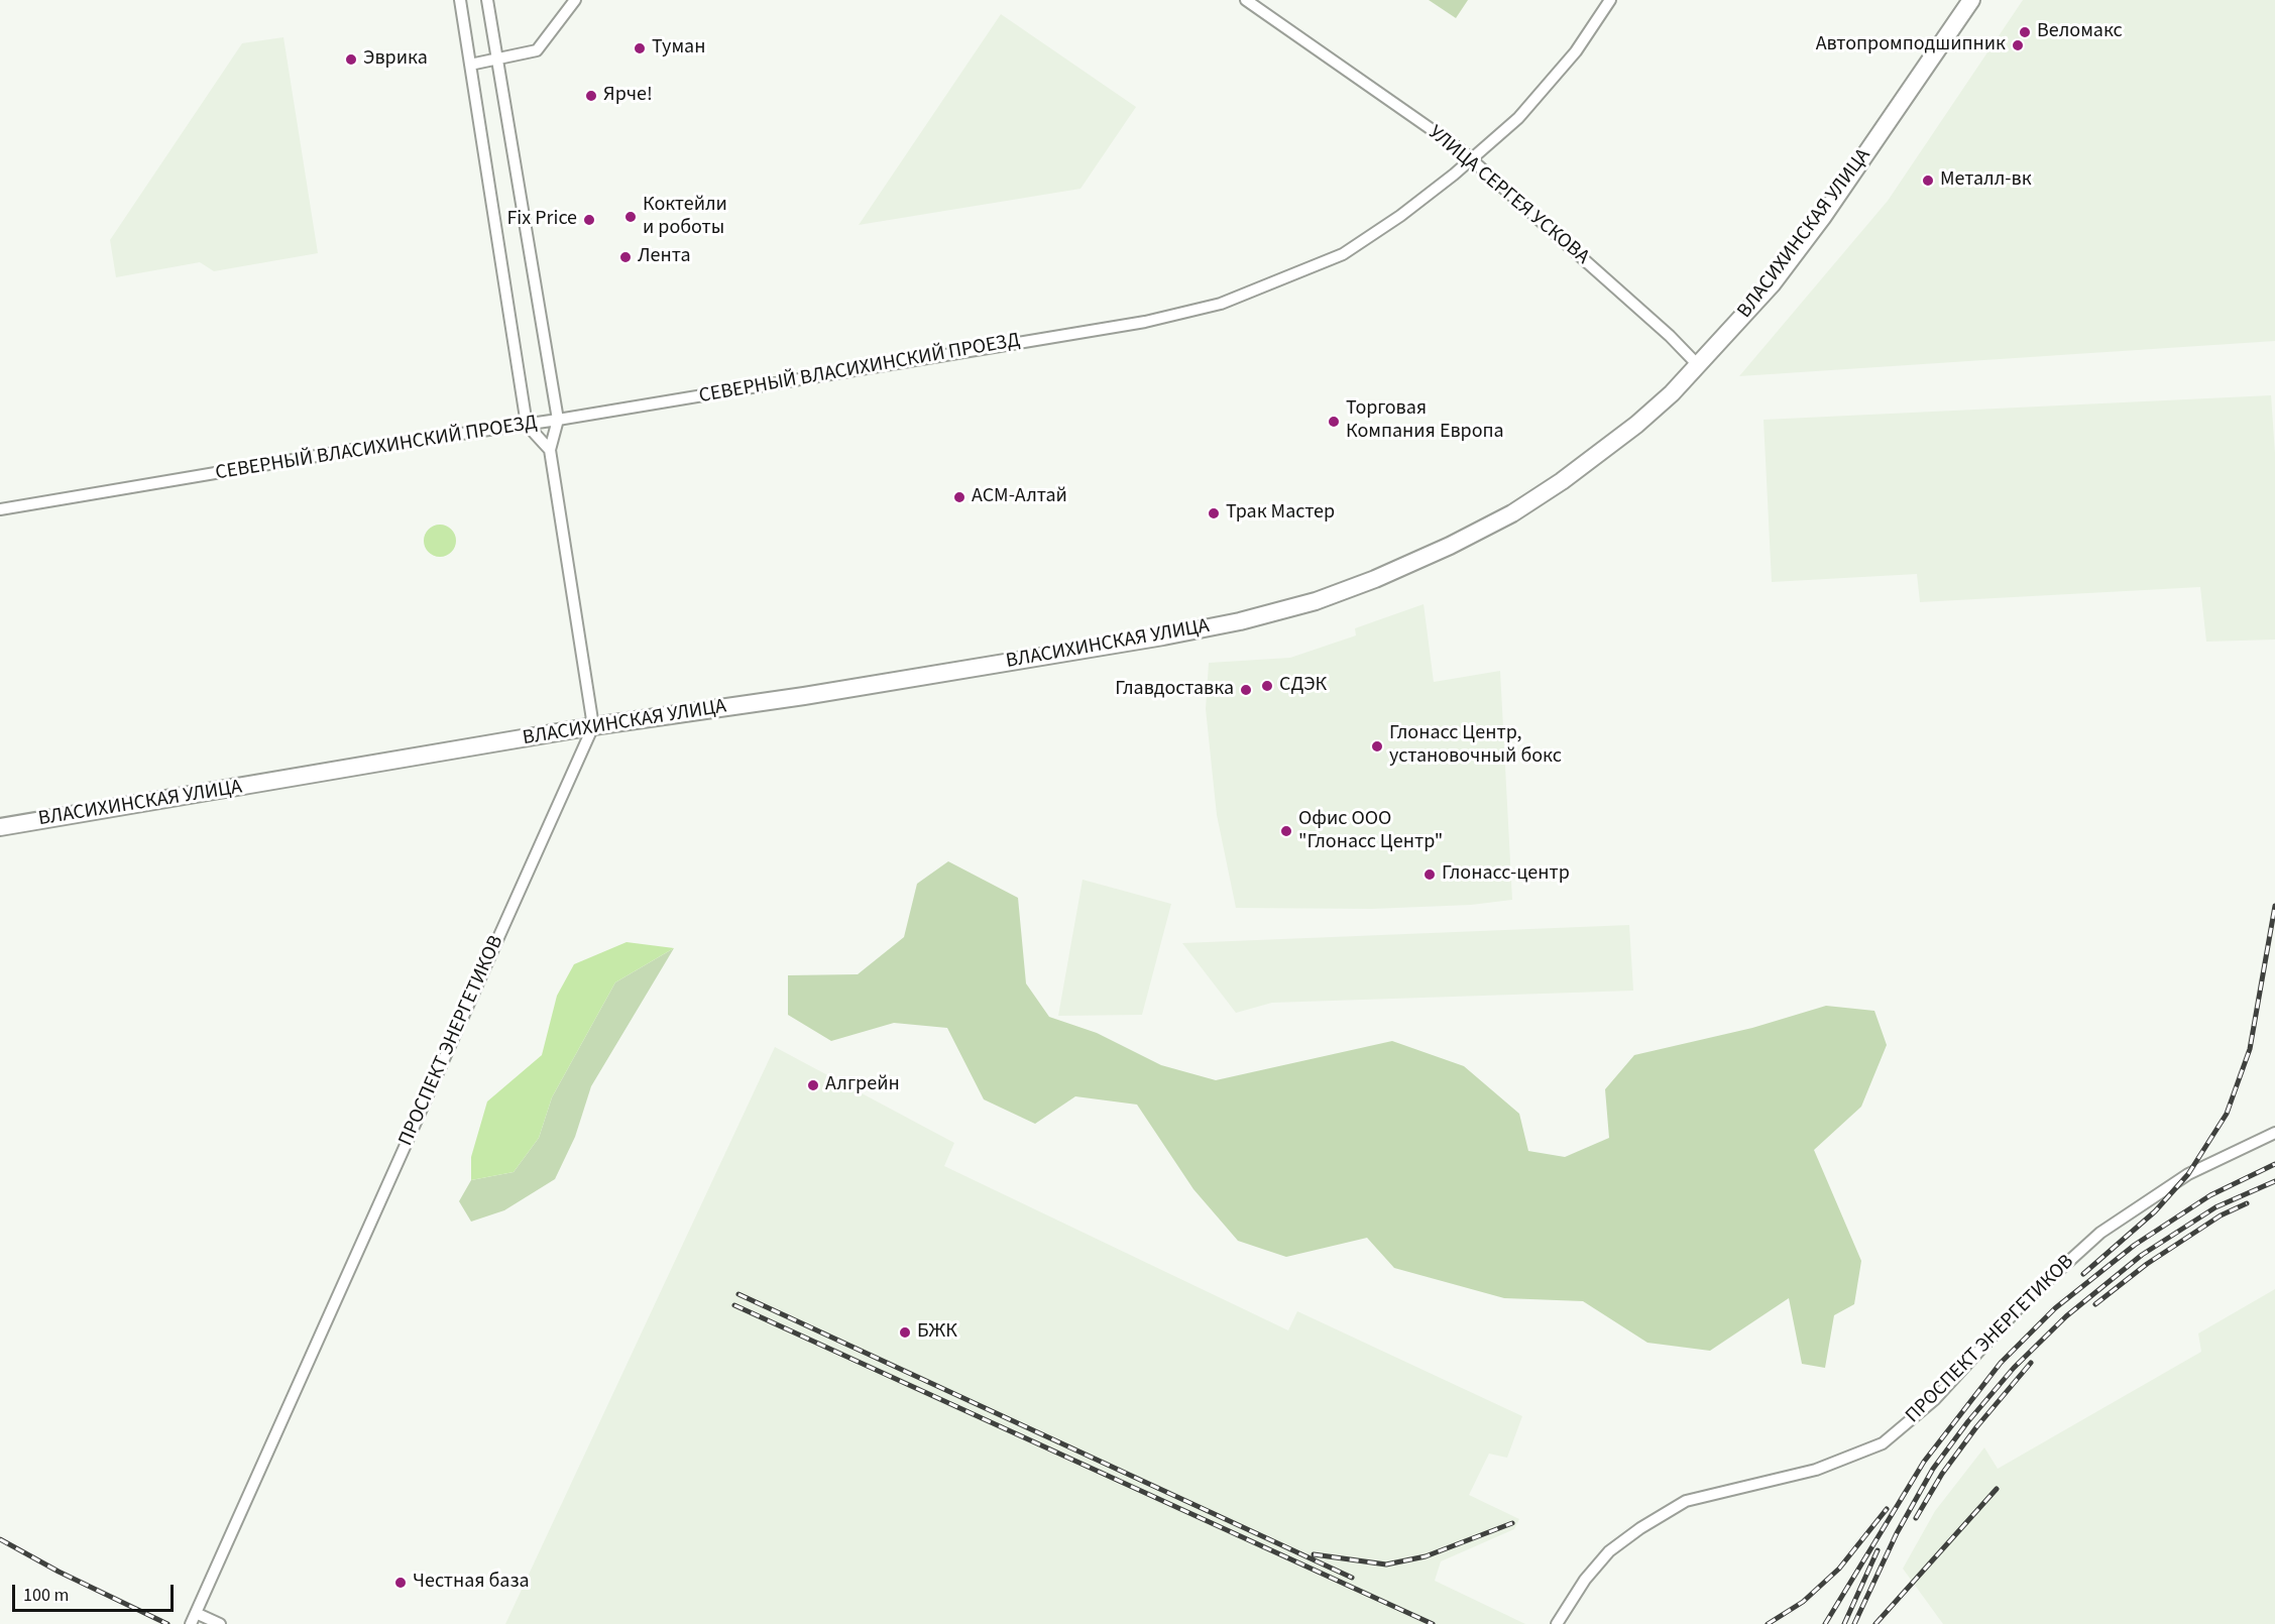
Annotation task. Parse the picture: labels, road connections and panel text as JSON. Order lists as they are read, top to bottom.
{
  "streets": {
    "highway": ["ВЛАСИХИНСКАЯ УЛИЦА"],
    "street": ["УЛИЦА СЕРГЕЯ УСКОВА", "СЕВЕРНЫЙ ВЛАСИХИНСКИЙ ПРОЕЗД", "ПРОСПЕКТ ЭНЕРГЕТИКОВ"]
  },
  "crossings": [
    ["УЛИЦА СЕРГЕЯ УСКОВА", "ВЛАСИХИНСКАЯ УЛИЦА"],
    ["УЛИЦА СЕРГЕЯ УСКОВА", "СЕВЕРНЫЙ ВЛАСИХИНСКИЙ ПРОЕЗД"],
    ["ВЛАСИХИНСКАЯ УЛИЦА", "ПРОСПЕКТ ЭНЕРГЕТИКОВ"]
  ],
  "places": [
    "Веломакс",
    "Автопромподшипник",
    "Туман",
    "Эврика",
    "Ярче!",
    "Металл-вк",
    "Коктейли и роботы",
    "Fix Price",
    "Лента",
    "Торговая Компания Европа",
    "АСМ-Алтай",
    "Трак Мастер",
    "СДЭК",
    "Главдоставка",
    "Глонасс Центр, установочный бокс",
    "Офис ООО \"Глонасс Центр\"",
    "Глонасс-центр",
    "Алгрейн",
    "БЖК",
    "Честная база"
  ],
  "scale_bar": "100 m"
}
